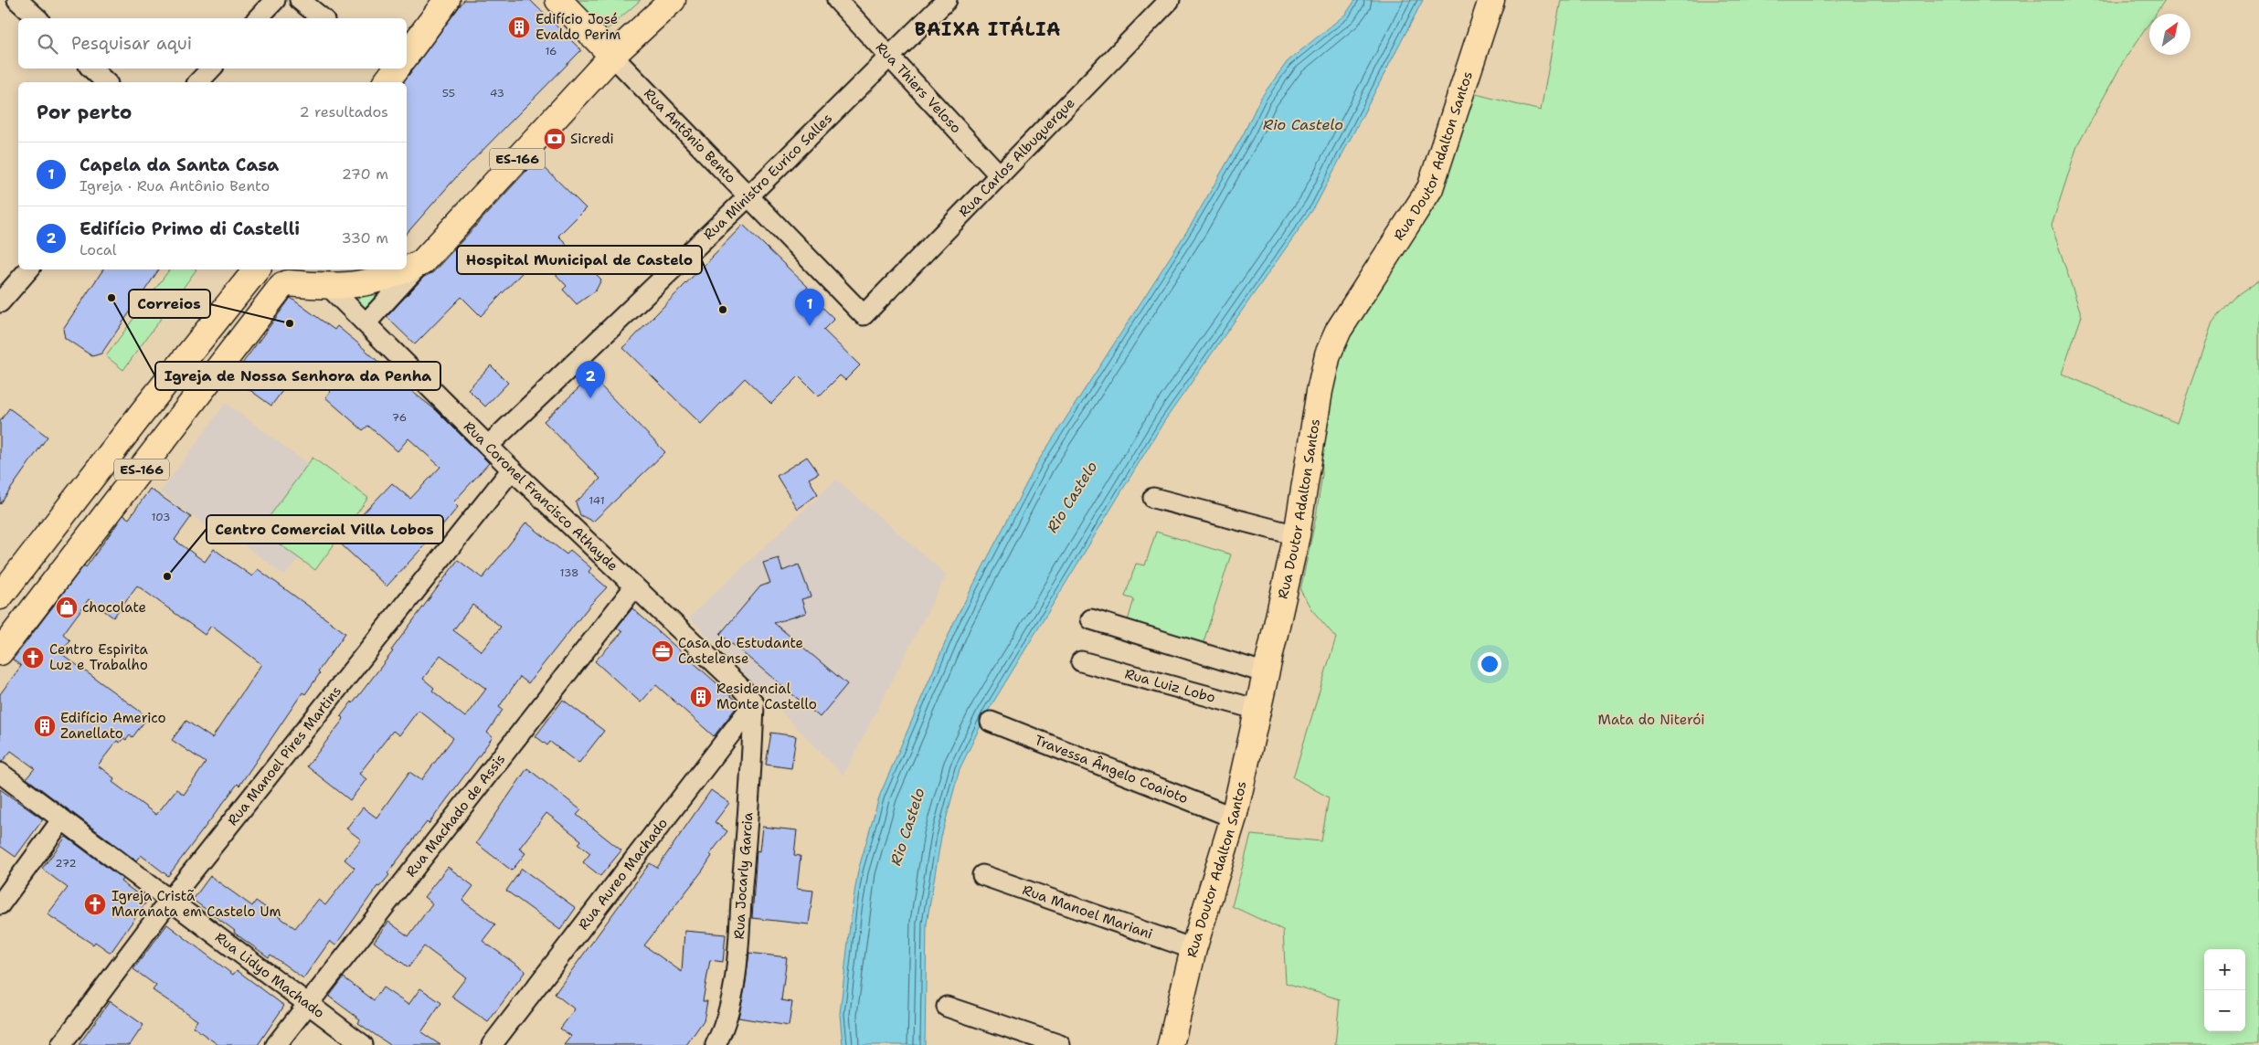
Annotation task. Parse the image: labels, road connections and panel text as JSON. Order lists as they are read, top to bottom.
{
  "streets": {
    "main road": ["Rua Doutor Adalton Santos", "ES-166"],
    "street": [
      "Rua Thiers Veloso",
      "Rua Antônio Bento",
      "Rua Carlos Albuquerque",
      "Rua Ministro Eurico Salles",
      "Rua Coronel Francisco Athayde",
      "Rua Luiz Lobo",
      "Rua Manoel Pires Martins",
      "Travessa Ângelo Coaioto",
      "Rua Machado de Assis",
      "Rua Aureo Machado",
      "Rua Jocarly Garcia",
      "Rua Manoel Mariani",
      "Rua Lidyo Machado"
    ]
  },
  "crossings": [
    ["Rua Thiers Veloso", "Rua Carlos Albuquerque"],
    ["Rua Thiers Veloso", "Rua Ministro Eurico Salles"],
    ["Rua Antônio Bento", "Rua Carlos Albuquerque"],
    ["Rua Antônio Bento", "ES-166"],
    ["Rua Antônio Bento", "Rua Ministro Eurico Salles"],
    ["Rua Doutor Adalton Santos", "Rua Luiz Lobo"],
    ["Rua Doutor Adalton Santos", "Travessa Ângelo Coaioto"],
    ["Rua Doutor Adalton Santos", "Rua Manoel Mariani"],
    ["Rua Ministro Eurico Salles", "Rua Coronel Francisco Athayde"],
    ["Rua Coronel Francisco Athayde", "Rua Manoel Pires Martins"],
    ["Rua Coronel Francisco Athayde", "Rua Machado de Assis"],
    ["Rua Coronel Francisco Athayde", "Rua Aureo Machado"],
    ["Rua Coronel Francisco Athayde", "Rua Jocarly Garcia"],
    ["Rua Manoel Pires Martins", "Rua Lidyo Machado"],
    ["Rua Machado de Assis", "Rua Lidyo Machado"],
    ["Rua Aureo Machado", "Rua Jocarly Garcia"]
  ],
  "districts": ["BAIXA ITÁLIA"],
  "water": ["Rio Castelo"],
  "parks": ["Mata do Niterói"],
  "places": {
    "building": ["Edifício José Evaldo Perim", "Residencial Monte Castello", "Edifício Americo Zanellato"],
    "bank": ["Sicredi"],
    "other": [
      "Igreja de Nossa Senhora da Penha",
      "Hospital Municipal de Castelo",
      "Correios",
      "Centro Comercial Villa Lobos"
    ],
    "shop": ["chocolate"],
    "office": ["Casa do Estudante Castelense"],
    "church": ["Centro Espirita Luz e Trabalho", "Igreja Cristã Maranata em Castelo Um"]
  },
  "house_numbers": [
    "16",
    "55",
    "43",
    "76",
    "141",
    "103",
    "138",
    "272"
  ],
  "north": "top right",
  "page": {
    "search": "Pesquisar aqui",
    "heading": ["Por perto", "2 resultados"],
    "list": [
      {
        "mark": "1",
        "name": "Capela da Santa Casa",
        "note": "Igreja · Rua Antônio Bento",
        "value": "270 m"
      },
      {
        "mark": "2",
        "name": "Edifício Primo di Castelli",
        "note": "Local",
        "value": "330 m"
      }
    ],
    "pins": ["1", "2"],
    "map_buttons": ["+", "−"]
  }
}
